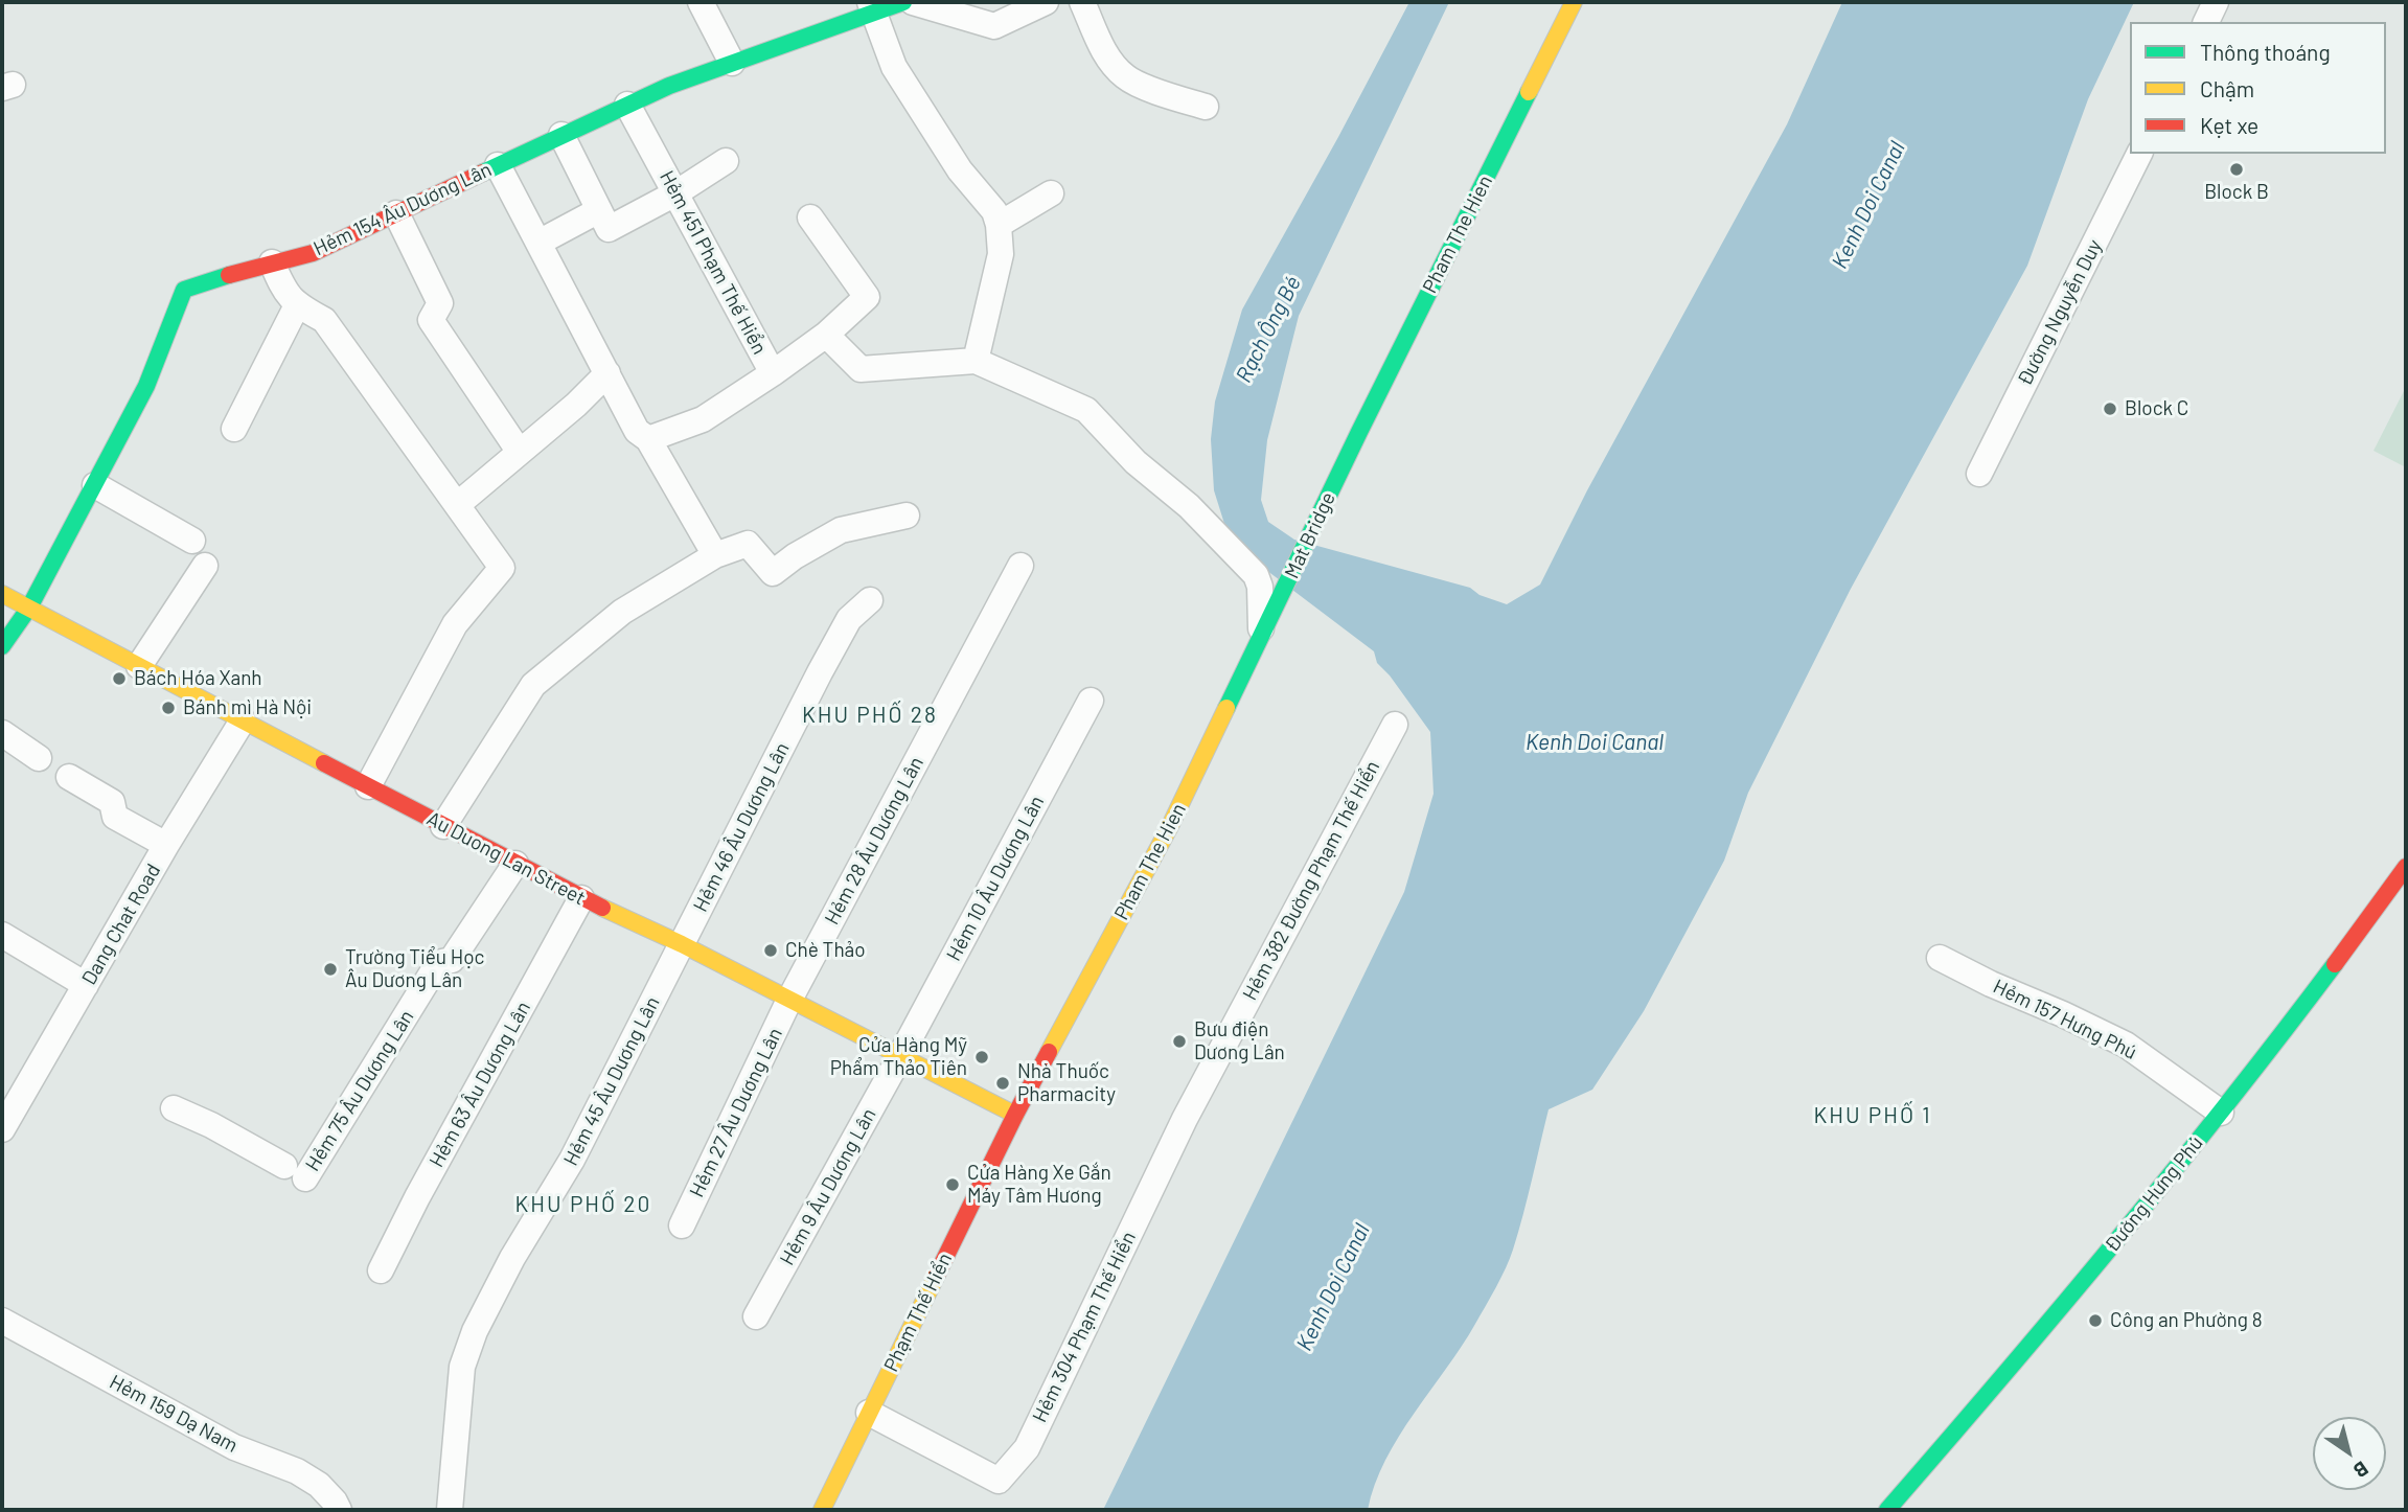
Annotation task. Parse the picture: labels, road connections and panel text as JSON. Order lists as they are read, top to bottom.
{
  "streets": {
    "main road": [
      "Hẻm 154 Âu Dương Lân",
      "Pham The Hien",
      "Mat Bridge",
      "Au Duong Lan Street",
      "Đường Hưng Phú",
      "Phạm Thế Hiển"
    ],
    "street": [
      "Hẻm 451 Phạm Thế Hiển",
      "Đường Nguyễn Duy",
      "Hẻm 46 Âu Dương Lân",
      "Hẻm 28 Âu Dương Lân",
      "Hẻm 10 Âu Dương Lân",
      "Hẻm 382 Đường Phạm Thế Hiển",
      "Dang Chat Road",
      "Hẻm 157 Hưng Phú",
      "Hẻm 45 Âu Dương Lân",
      "Hẻm 63 Âu Dương Lân",
      "Hẻm 75 Âu Dương Lân",
      "Hẻm 27 Âu Dương Lân",
      "Hẻm 9 Âu Dương Lân",
      "Hẻm 304 Phạm Thế Hiển",
      "Hẻm 159 Dạ Nam"
    ]
  },
  "crossings": [
    ["Hẻm 154 Âu Dương Lân", "Hẻm 451 Phạm Thế Hiển"],
    ["Hẻm 154 Âu Dương Lân", "Au Duong Lan Street"],
    ["Pham The Hien", "Mat Bridge"],
    ["Pham The Hien", "Au Duong Lan Street"],
    ["Pham The Hien", "Phạm Thế Hiển"],
    ["Hẻm 46 Âu Dương Lân", "Au Duong Lan Street"],
    ["Hẻm 46 Âu Dương Lân", "Hẻm 45 Âu Dương Lân"],
    ["Hẻm 28 Âu Dương Lân", "Au Duong Lan Street"],
    ["Hẻm 28 Âu Dương Lân", "Hẻm 27 Âu Dương Lân"],
    ["Au Duong Lan Street", "Hẻm 10 Âu Dương Lân"],
    ["Au Duong Lan Street", "Dang Chat Road"],
    ["Au Duong Lan Street", "Hẻm 45 Âu Dương Lân"],
    ["Au Duong Lan Street", "Hẻm 63 Âu Dương Lân"],
    ["Au Duong Lan Street", "Hẻm 75 Âu Dương Lân"],
    ["Au Duong Lan Street", "Hẻm 27 Âu Dương Lân"],
    ["Au Duong Lan Street", "Hẻm 9 Âu Dương Lân"],
    ["Au Duong Lan Street", "Phạm Thế Hiển"],
    ["Hẻm 10 Âu Dương Lân", "Hẻm 9 Âu Dương Lân"],
    ["Hẻm 382 Đường Phạm Thế Hiển", "Hẻm 304 Phạm Thế Hiển"],
    ["Hẻm 157 Hưng Phú", "Đường Hưng Phú"],
    ["Phạm Thế Hiển", "Hẻm 304 Phạm Thế Hiển"]
  ],
  "districts": ["KHU PHỐ 28", "KHU PHỐ 1", "KHU PHỐ 20"],
  "water": ["Kenh Doi Canal", "Rạch Ông Bé"],
  "places": [
    "Block B",
    "Block C",
    "Bách Hóa Xanh",
    "Bánh mì Hà Nội",
    "Chè Thảo",
    "Trường Tiểu Học Âu Dương Lân",
    "Bưu điện Dương Lân",
    "Cửa Hàng Mỹ Phẩm Thảo Tiên",
    "Nhà Thuốc Pharmacity",
    "Cửa Hàng Xe Gắn Máy Tâm Hương",
    "Công an Phường 8"
  ],
  "legend": ["Thông thoáng", "Chậm", "Kẹt xe"],
  "north": "bottom right"
}
